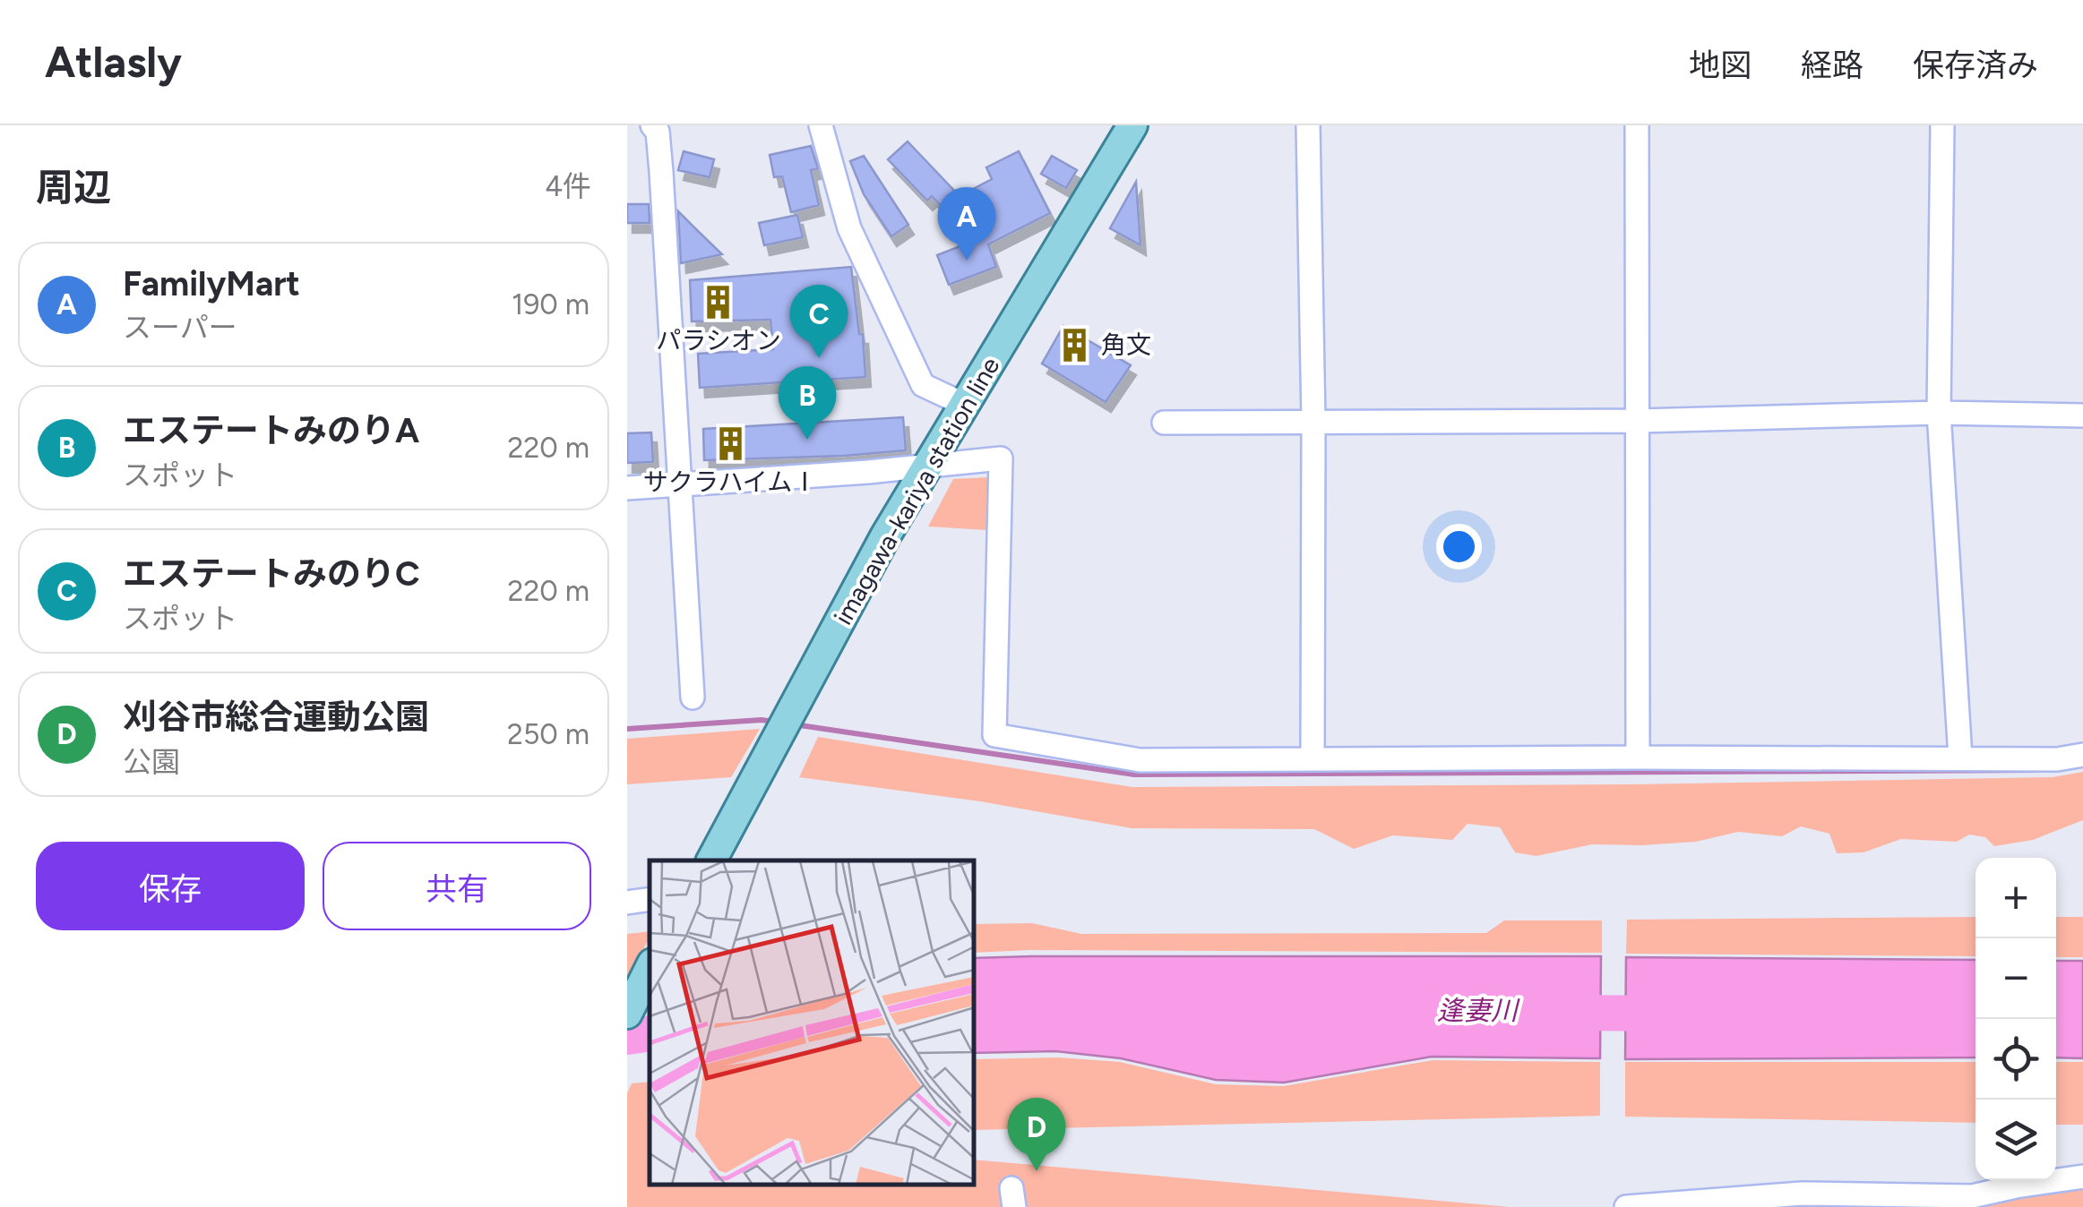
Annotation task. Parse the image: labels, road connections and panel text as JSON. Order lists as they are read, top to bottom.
{
  "streets": {
    "main road": ["imagawa-kariya station line"]
  },
  "water": ["逢妻川"],
  "places": {
    "building": ["パラシオン", "角文", "サクラハイムⅠ"]
  },
  "page": {
    "header": "Atlasly",
    "nav": ["地図", "経路", "保存済み"],
    "heading": ["周辺", "4件"],
    "pins": [
      "A",
      "C",
      "B",
      "D"
    ],
    "list": [
      {
        "mark": "A",
        "name": "FamilyMart",
        "note": "スーパー",
        "value": "190 m"
      },
      {
        "mark": "B",
        "name": "エステートみのりA",
        "note": "スポット",
        "value": "220 m"
      },
      {
        "mark": "C",
        "name": "エステートみのりC",
        "note": "スポット",
        "value": "220 m"
      },
      {
        "mark": "D",
        "name": "刈谷市総合運動公園",
        "note": "公園",
        "value": "250 m"
      }
    ],
    "buttons": ["保存", "共有"],
    "map_buttons": ["+", "−"]
  }
}
